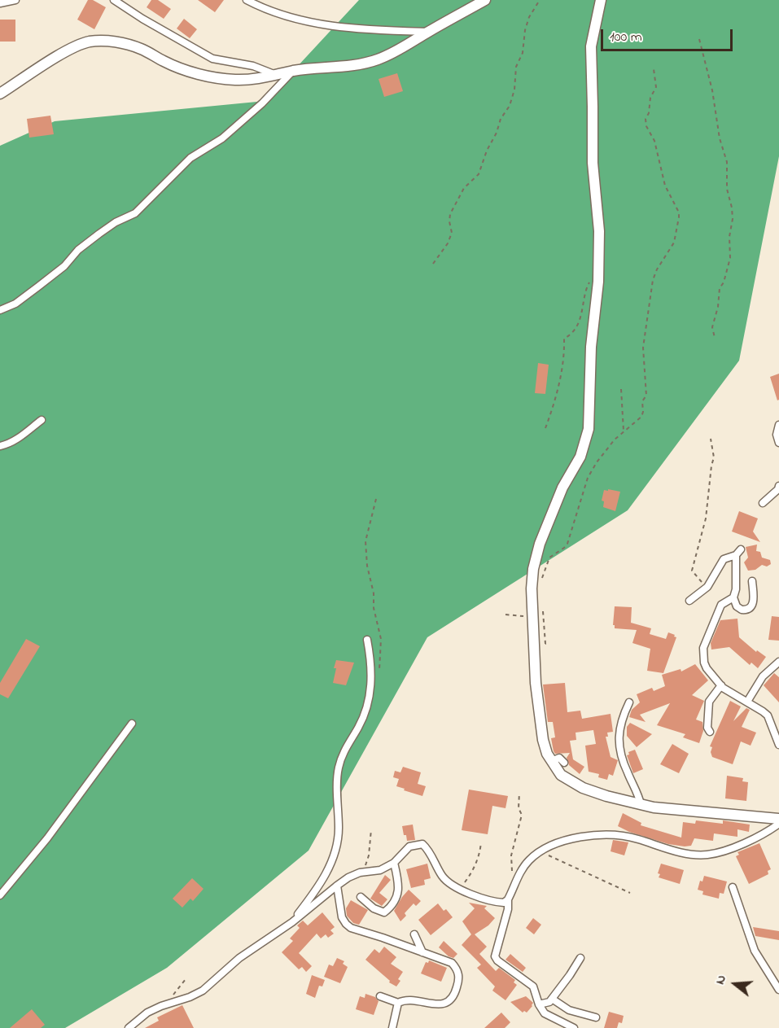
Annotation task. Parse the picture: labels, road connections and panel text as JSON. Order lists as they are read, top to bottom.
{
  "scale_bar": "100 m",
  "north": "left"
}
